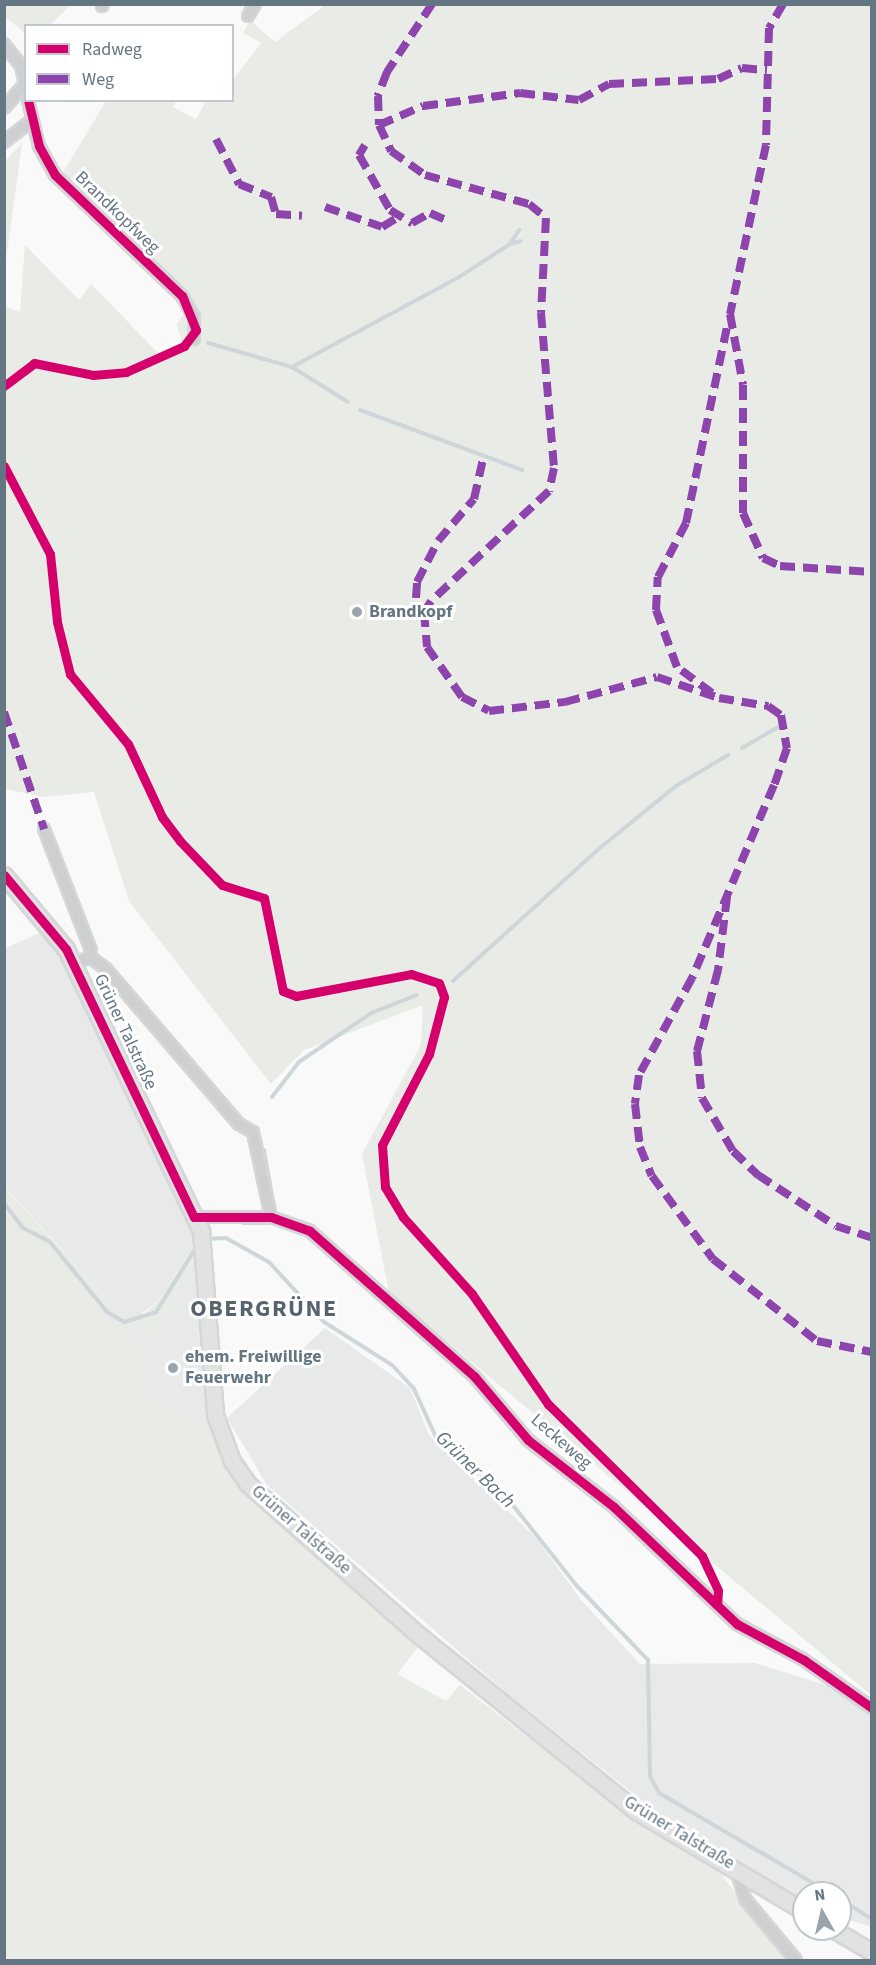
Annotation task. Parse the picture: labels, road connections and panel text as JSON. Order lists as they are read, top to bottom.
{
  "streets": {
    "main road": ["Grüner Talstraße"],
    "street": ["Brandkopfweg", "Leckeweg"]
  },
  "crossings": [
    ["Grüner Talstraße", "Leckeweg"]
  ],
  "districts": ["OBERGRÜNE"],
  "water": ["Grüner Bach"],
  "places": ["Brandkopf", "ehem. Freiwillige Feuerwehr"],
  "legend": ["Radweg", "Weg"],
  "north": "top"
}
